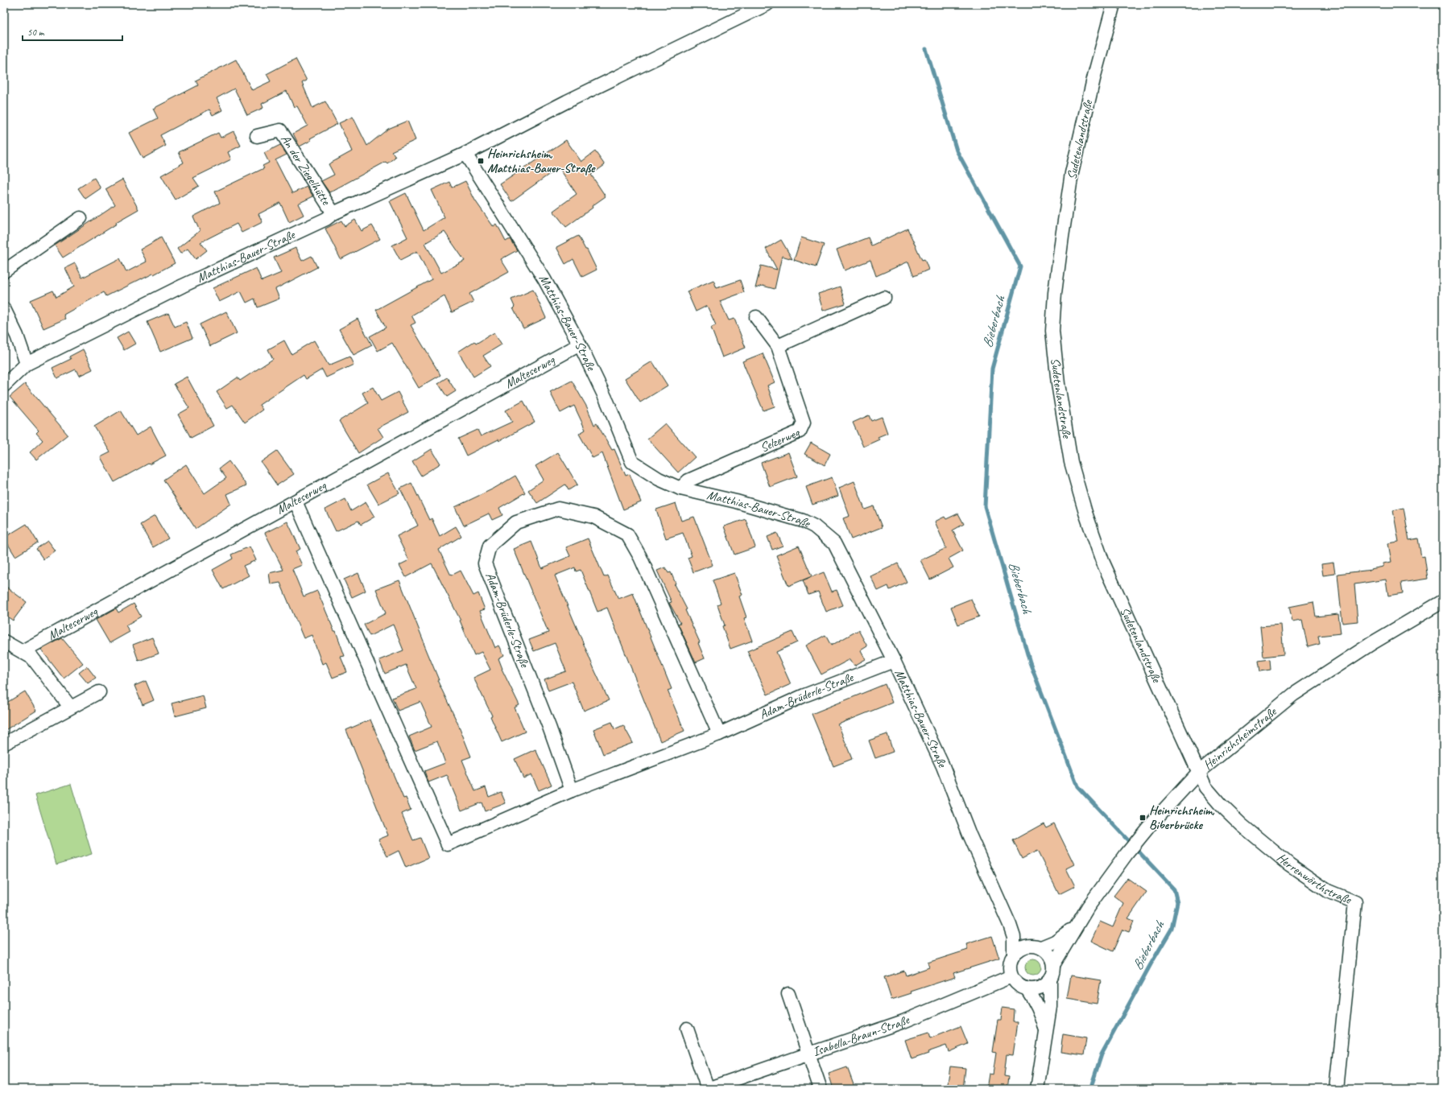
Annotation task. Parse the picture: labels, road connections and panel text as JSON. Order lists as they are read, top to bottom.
{
  "streets": {
    "street": [
      "Sudetenlandstraße",
      "An der Ziegelhütte",
      "Matthias-Bauer-Straße",
      "Malteserweg",
      "Selzerweg",
      "Adam-Brüderle-Straße",
      "Heinrichsheimstraße",
      "Herrenwörthstraße",
      "Isabella-Braun-Straße"
    ]
  },
  "crossings": [
    ["Sudetenlandstraße", "Heinrichsheimstraße"],
    ["Sudetenlandstraße", "Herrenwörthstraße"],
    ["An der Ziegelhütte", "Matthias-Bauer-Straße"],
    ["Matthias-Bauer-Straße", "Malteserweg"],
    ["Matthias-Bauer-Straße", "Selzerweg"],
    ["Matthias-Bauer-Straße", "Adam-Brüderle-Straße"],
    ["Matthias-Bauer-Straße", "Heinrichsheimstraße"],
    ["Matthias-Bauer-Straße", "Isabella-Braun-Straße"],
    ["Malteserweg", "Adam-Brüderle-Straße"],
    ["Heinrichsheimstraße", "Herrenwörthstraße"],
    ["Heinrichsheimstraße", "Isabella-Braun-Straße"]
  ],
  "water": ["Bieberbach"],
  "places": {
    "transit": ["Heinrichsheim, Matthias-Bauer-Straße", "Heinrichsheim, Biberbrücke"]
  },
  "scale_bar": "50 m"
}
